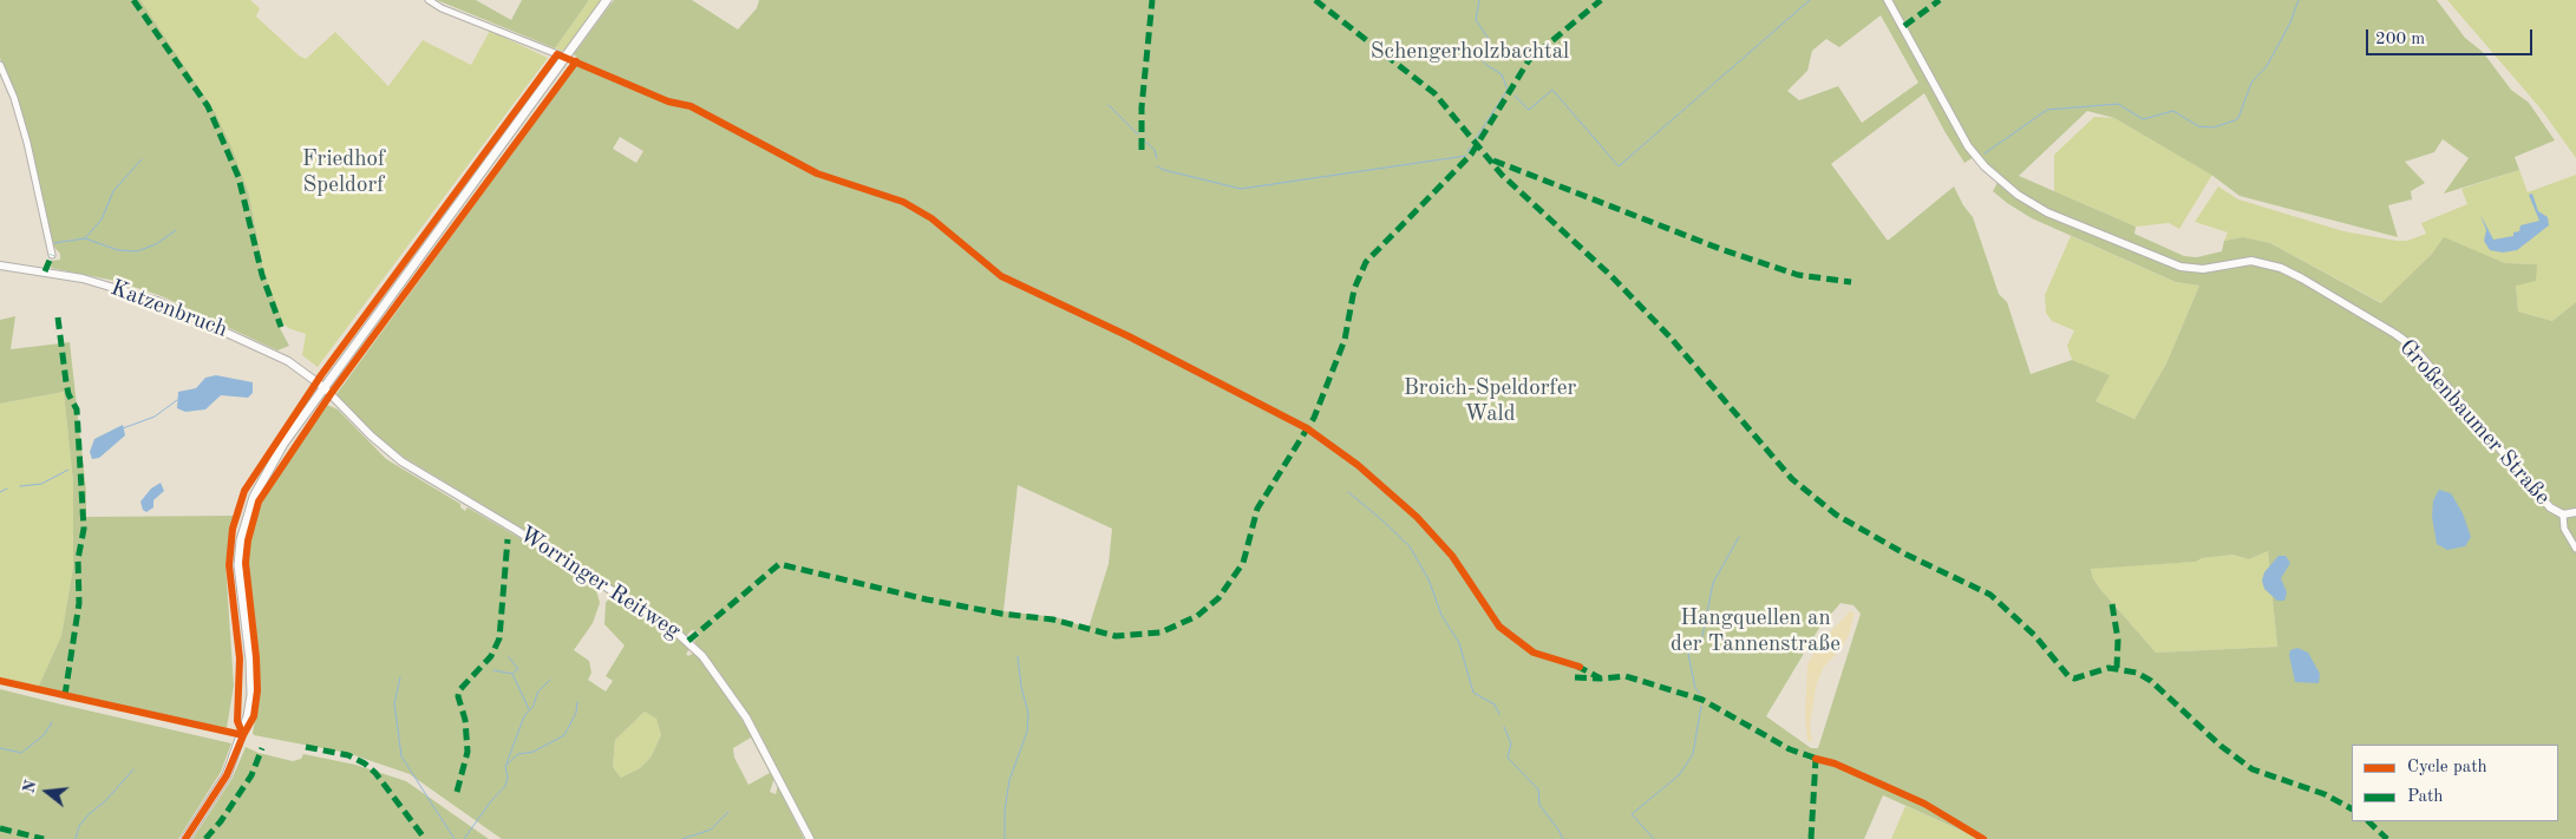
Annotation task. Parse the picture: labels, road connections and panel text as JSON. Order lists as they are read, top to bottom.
{
  "streets": {
    "street": ["Katzenbruch", "Großenbaumer Straße", "Worringer Reitweg"]
  },
  "crossings": [
    ["Katzenbruch", "Worringer Reitweg"]
  ],
  "parks": [
    "Schengerholzbachtal",
    "Friedhof Speldorf",
    "Broich-Speldorfer Wald",
    "Hangquellen an der Tannenstraße"
  ],
  "legend": ["Cycle path", "Path"],
  "scale_bar": "200 m",
  "north": "left"
}
